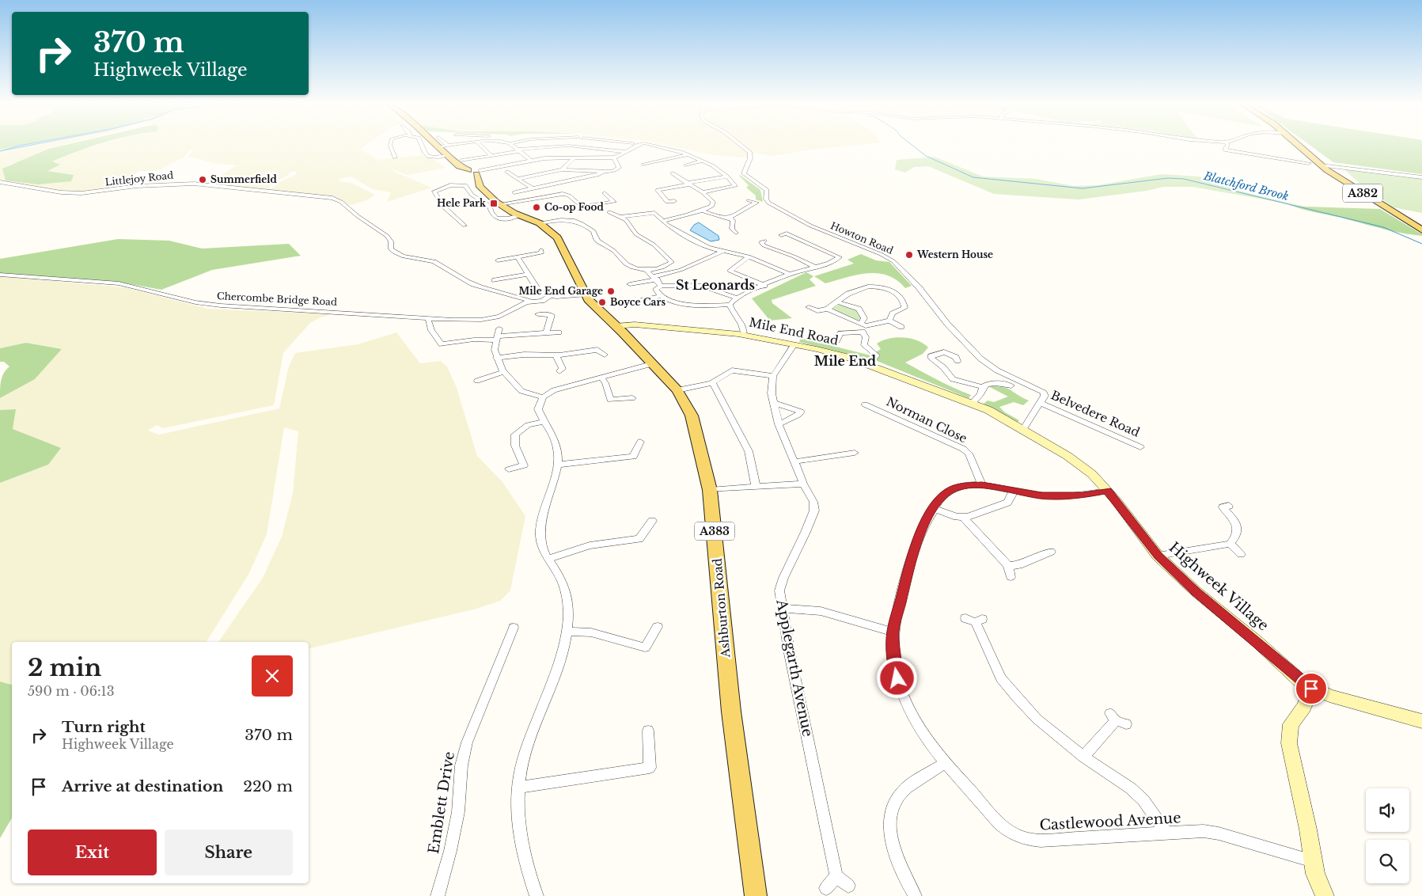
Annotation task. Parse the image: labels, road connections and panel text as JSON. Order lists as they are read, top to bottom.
{
  "streets": {
    "main road": ["A382", "A383", "Ashburton Road"],
    "street": [
      "Littlejoy Road",
      "Howton Road",
      "Chercombe Bridge Road",
      "Mile End Road",
      "Belvedere Road",
      "Norman Close",
      "Highweek Village",
      "Applegarth Avenue",
      "Emblett Drive",
      "Castlewood Avenue"
    ]
  },
  "crossings": [
    ["Littlejoy Road", "Chercombe Bridge Road"],
    ["Howton Road", "Belvedere Road"],
    ["Chercombe Bridge Road", "Ashburton Road"],
    ["Mile End Road", "Highweek Village"],
    ["Mile End Road", "Ashburton Road"],
    ["Norman Close", "Castlewood Avenue"],
    ["Highweek Village", "Castlewood Avenue"]
  ],
  "districts": ["St Leonards", "Mile End"],
  "water": ["Blatchford Brook"],
  "places": {
    "other": [
      "Summerfield",
      "Co-op Food",
      "Western House",
      "Mile End Garage",
      "Boyce Cars"
    ],
    "transit": ["Hele Park"]
  },
  "page": {
    "turn": ["370 m", "Highweek Village"],
    "heading": ["2 min", "590 m · 06:13"],
    "list": [
      {
        "name": "Turn right",
        "note": "Highweek Village",
        "value": "370 m"
      },
      {
        "name": "Arrive at destination",
        "value": "220 m"
      }
    ],
    "buttons": ["Exit", "Share"]
  }
}
